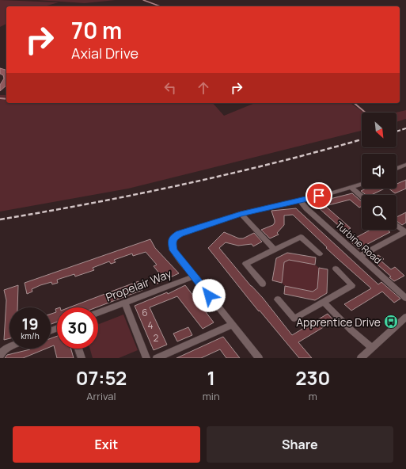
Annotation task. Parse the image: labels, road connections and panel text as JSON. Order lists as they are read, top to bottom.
{
  "streets": {
    "street": ["Turbine Road", "Propelair Way"]
  },
  "places": {
    "bus stop": ["Apprentice Drive"]
  },
  "house_numbers": ["6", "4", "2"],
  "north": "bottom right",
  "page": {
    "turn": ["70 m", "Axial Drive"],
    "speed": "19 km/h",
    "limit": "30",
    "eta": [
      "07:52",
      "Arrival",
      "1",
      "min",
      "230",
      "m"
    ],
    "buttons": ["Exit", "Share"]
  }
}
